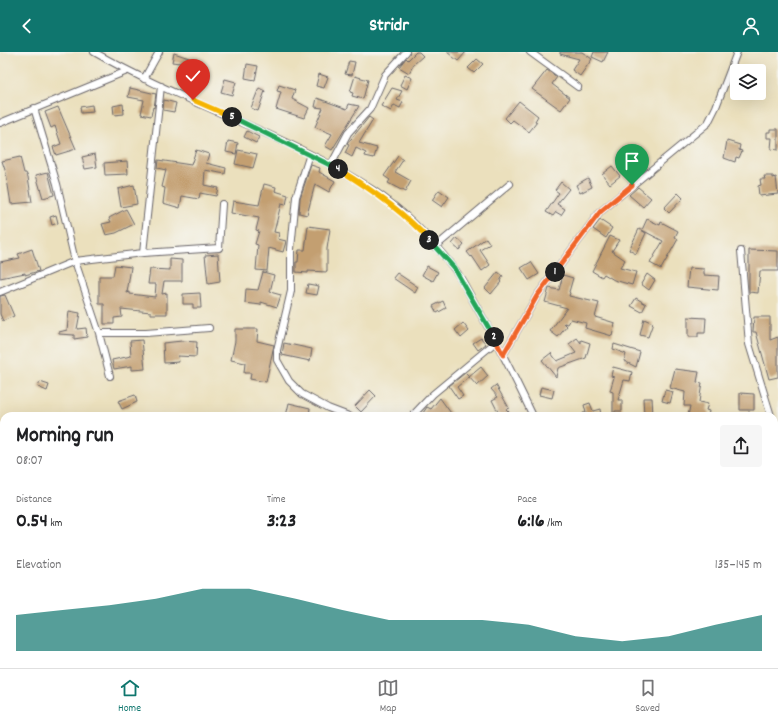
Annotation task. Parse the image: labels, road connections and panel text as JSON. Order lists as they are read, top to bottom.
{
  "page": {
    "header": "Stridr",
    "pins": [
      "5",
      "4",
      "3",
      "1",
      "2"
    ],
    "heading": ["Morning run", "08:07"],
    "stats": [
      ["Distance", "0.54 km"],
      ["Time", "3:23"],
      ["Pace", "6:16 /km"]
    ],
    "chart": ["Elevation", "135–145 m"],
    "tabs": ["Home", "Map", "Saved"]
  }
}
